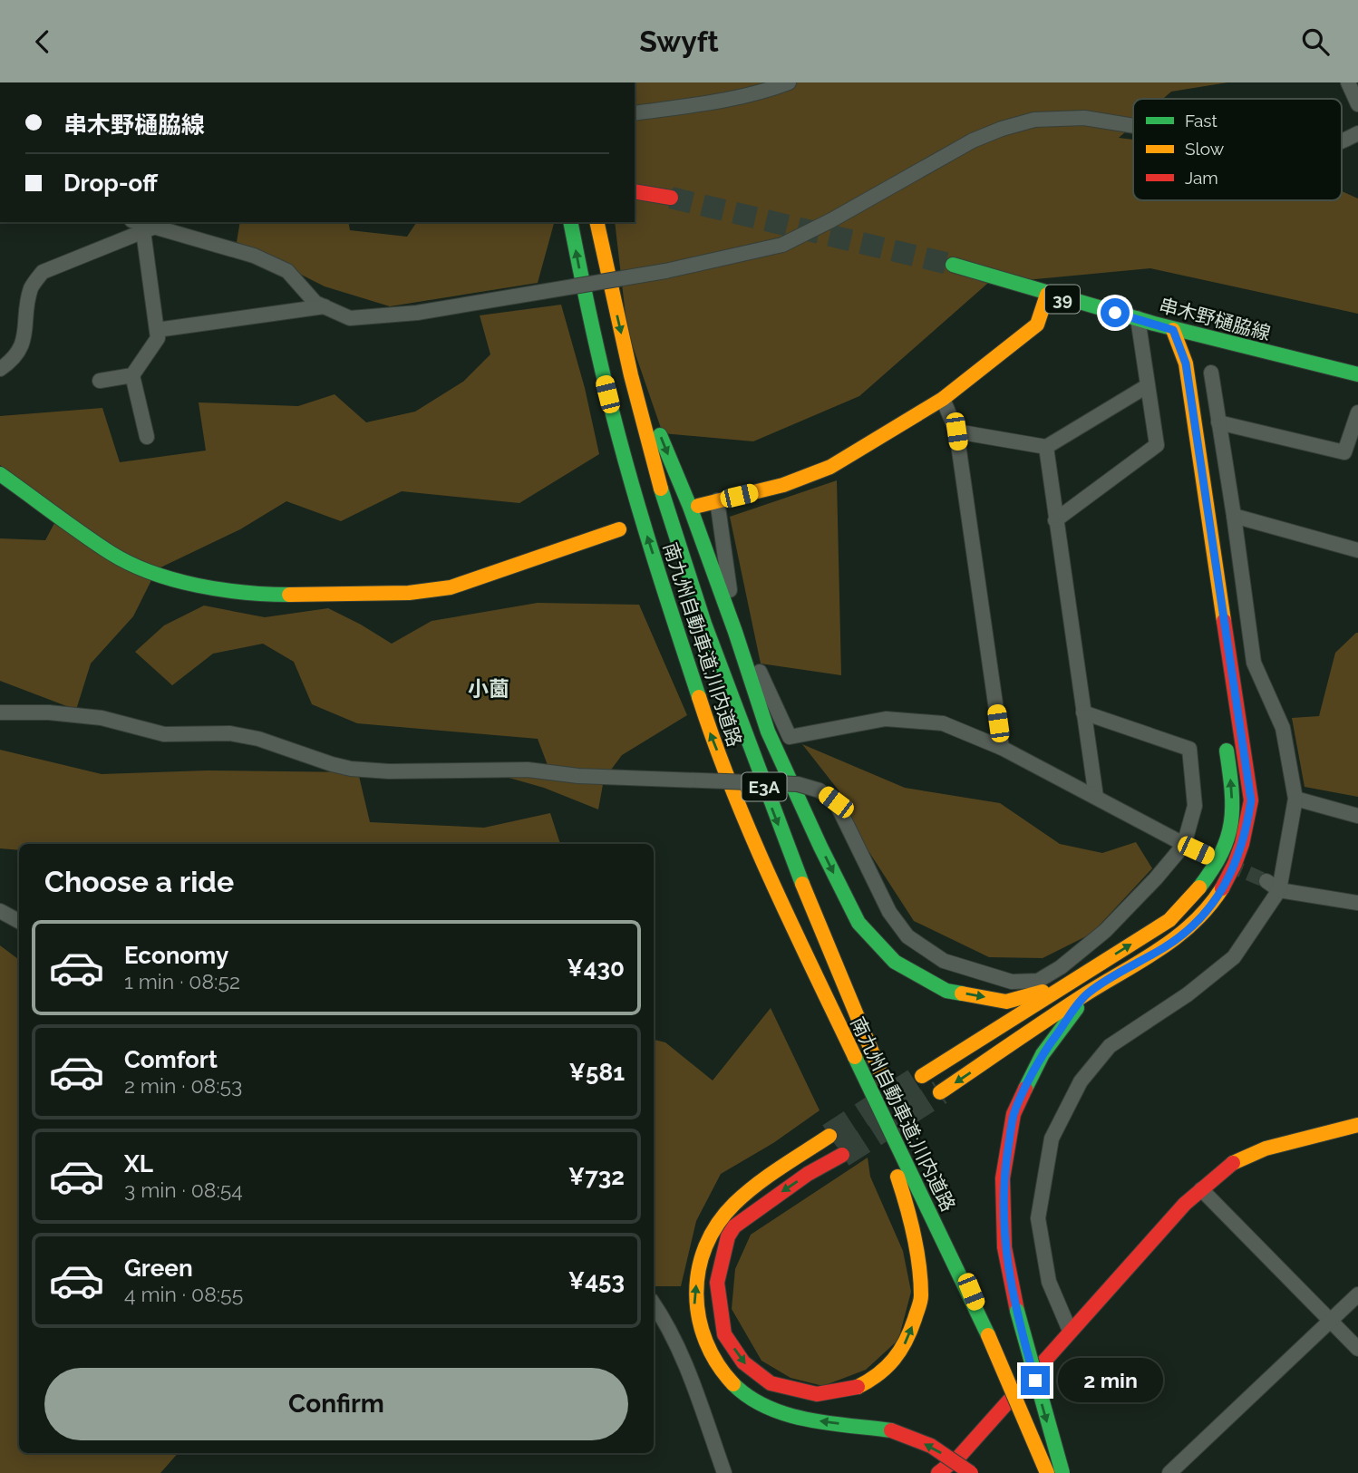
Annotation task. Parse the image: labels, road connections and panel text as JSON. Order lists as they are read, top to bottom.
{
  "streets": {
    "main road": [
      "39",
      "串木野樋脇線",
      "南九州自動車道;川内道路",
      "E3A"
    ]
  },
  "districts": ["小薗"],
  "legend": ["Fast", "Slow", "Jam"],
  "page": {
    "header": "Swyft",
    "banner": ["串木野樋脇線", "Drop-off"],
    "heading": "Choose a ride",
    "list": [
      {
        "name": "Economy",
        "note": "1 min · 08:52",
        "value": "¥430"
      },
      {
        "name": "Comfort",
        "note": "2 min · 08:53",
        "value": "¥581"
      },
      {
        "name": "XL",
        "note": "3 min · 08:54",
        "value": "¥732"
      },
      {
        "name": "Green",
        "note": "4 min · 08:55",
        "value": "¥453"
      }
    ],
    "buttons": "Confirm",
    "bubble": "2 min"
  }
}
